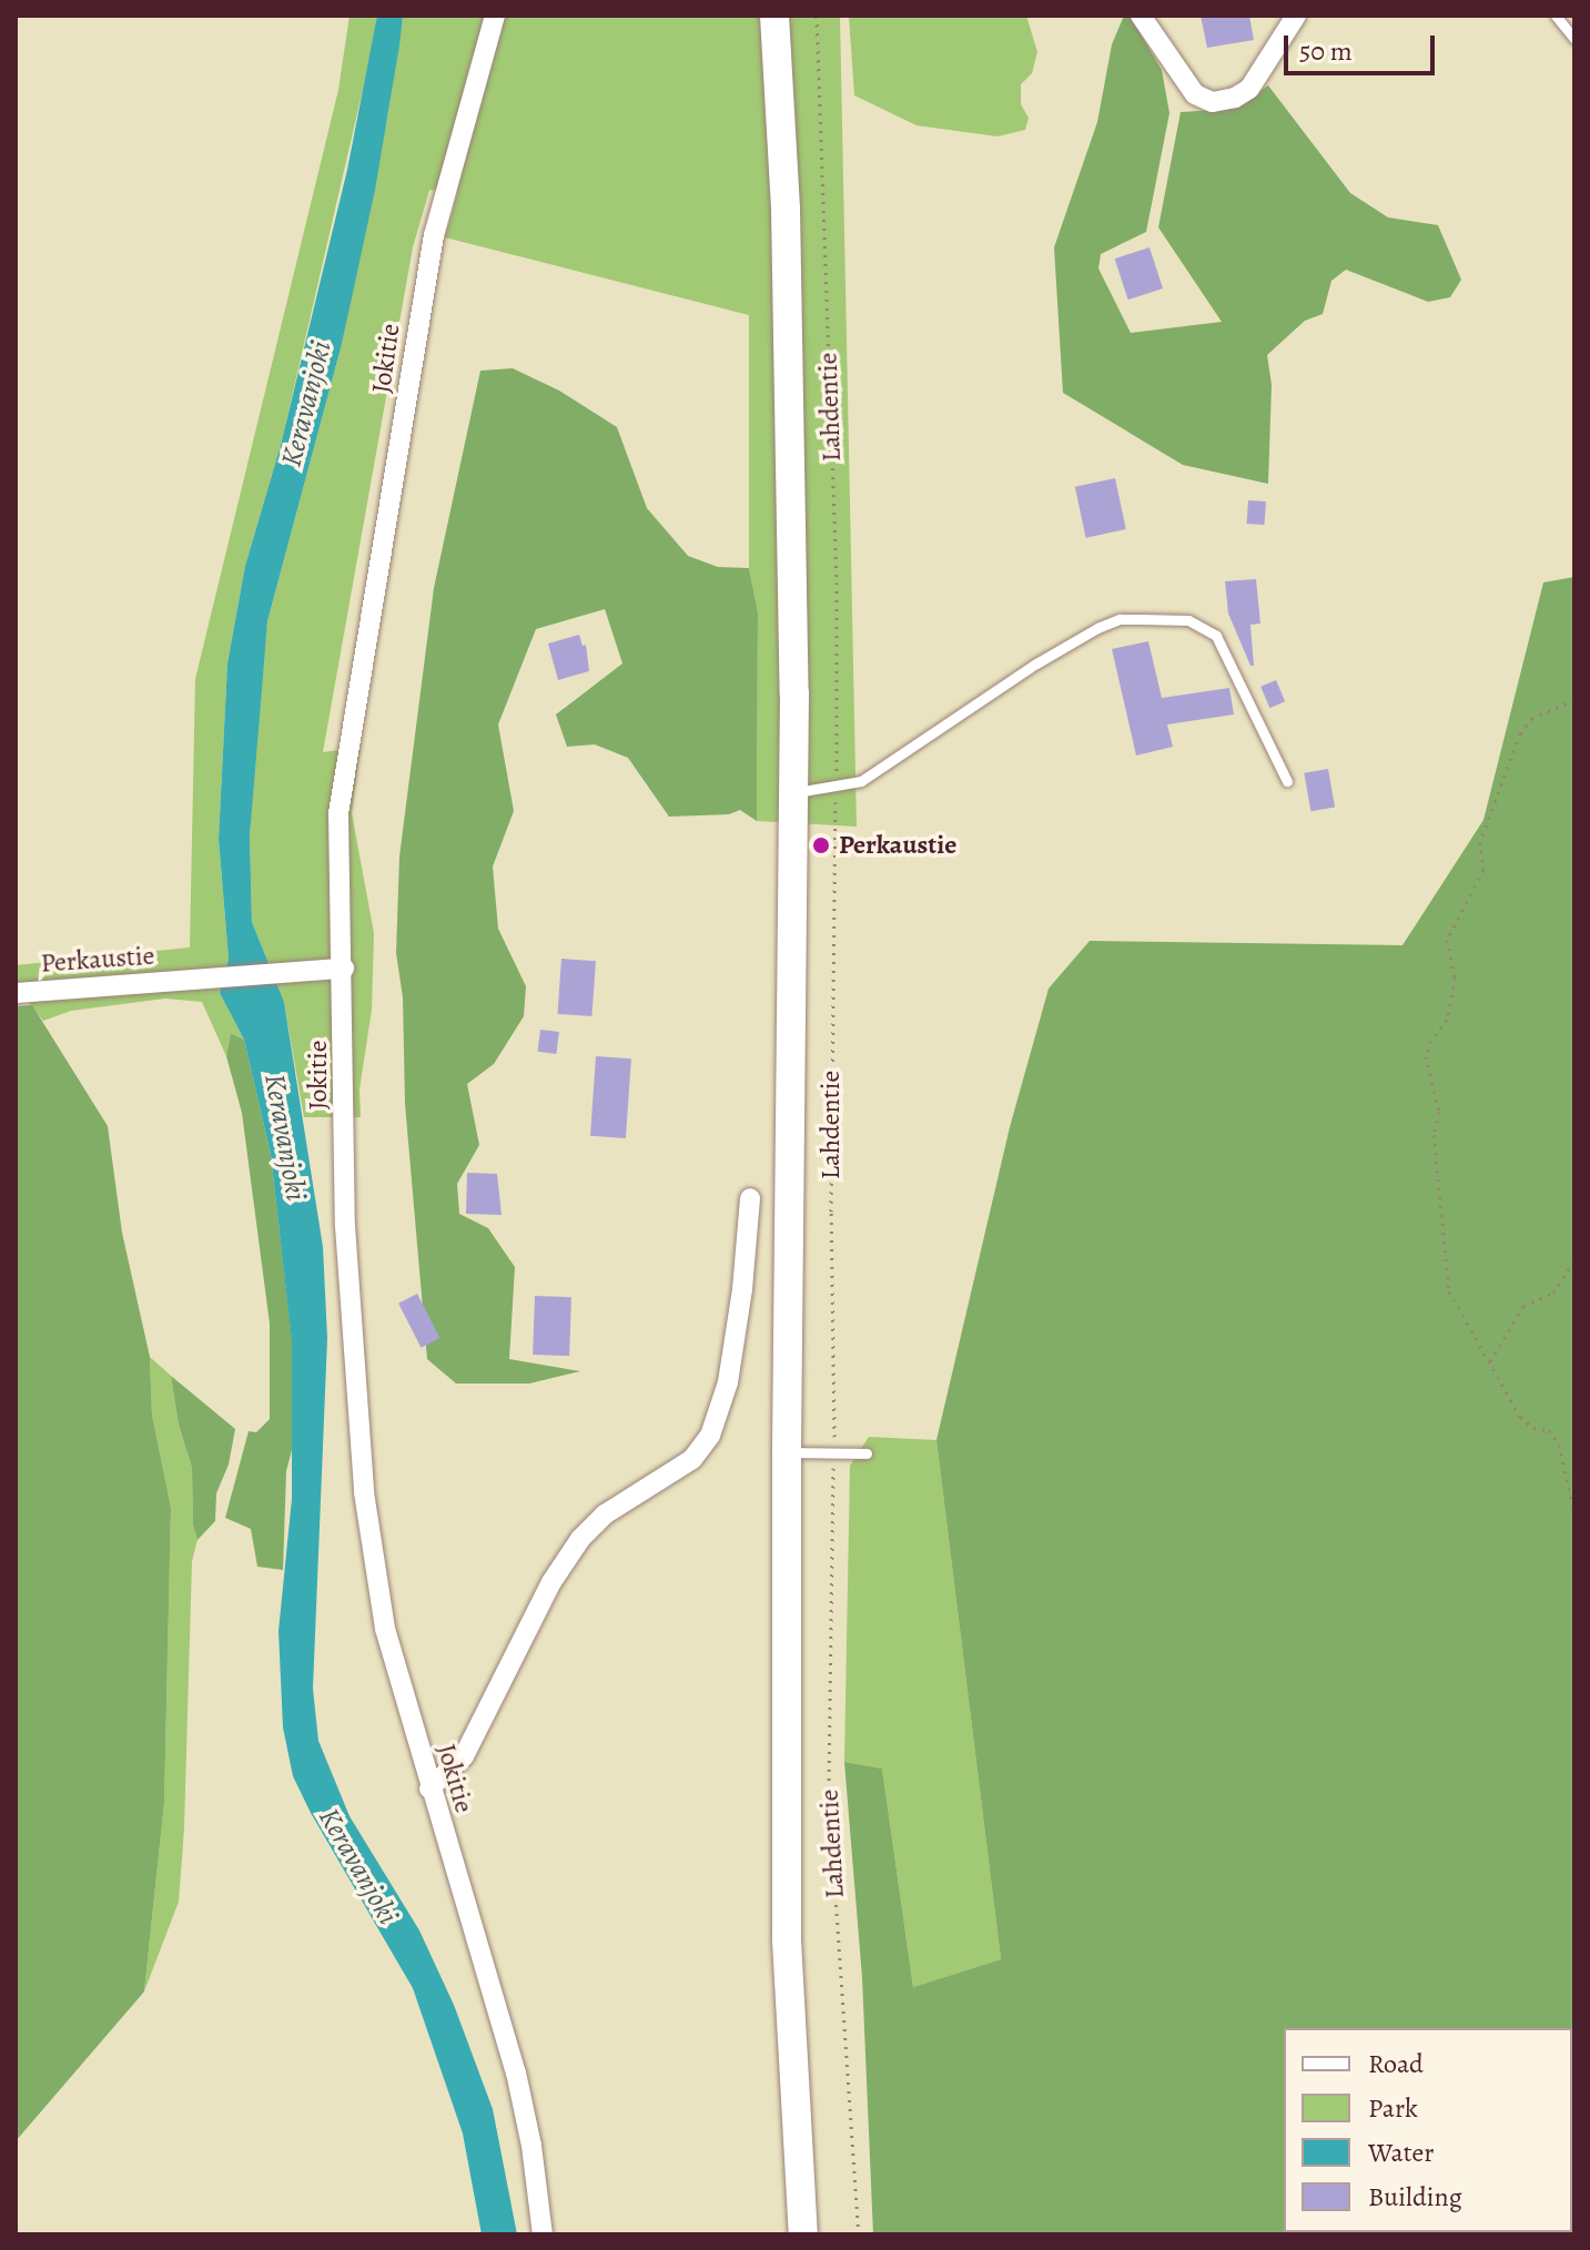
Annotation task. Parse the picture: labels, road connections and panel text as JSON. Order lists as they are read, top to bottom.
{
  "streets": {
    "main road": ["Lahdentie"],
    "street": ["Jokitie", "Perkaustie"]
  },
  "crossings": [
    ["Jokitie", "Perkaustie"]
  ],
  "water": ["Keravanjoki"],
  "places": ["Perkaustie"],
  "legend": [
    "Road",
    "Park",
    "Water",
    "Building"
  ],
  "scale_bar": "50 m"
}
